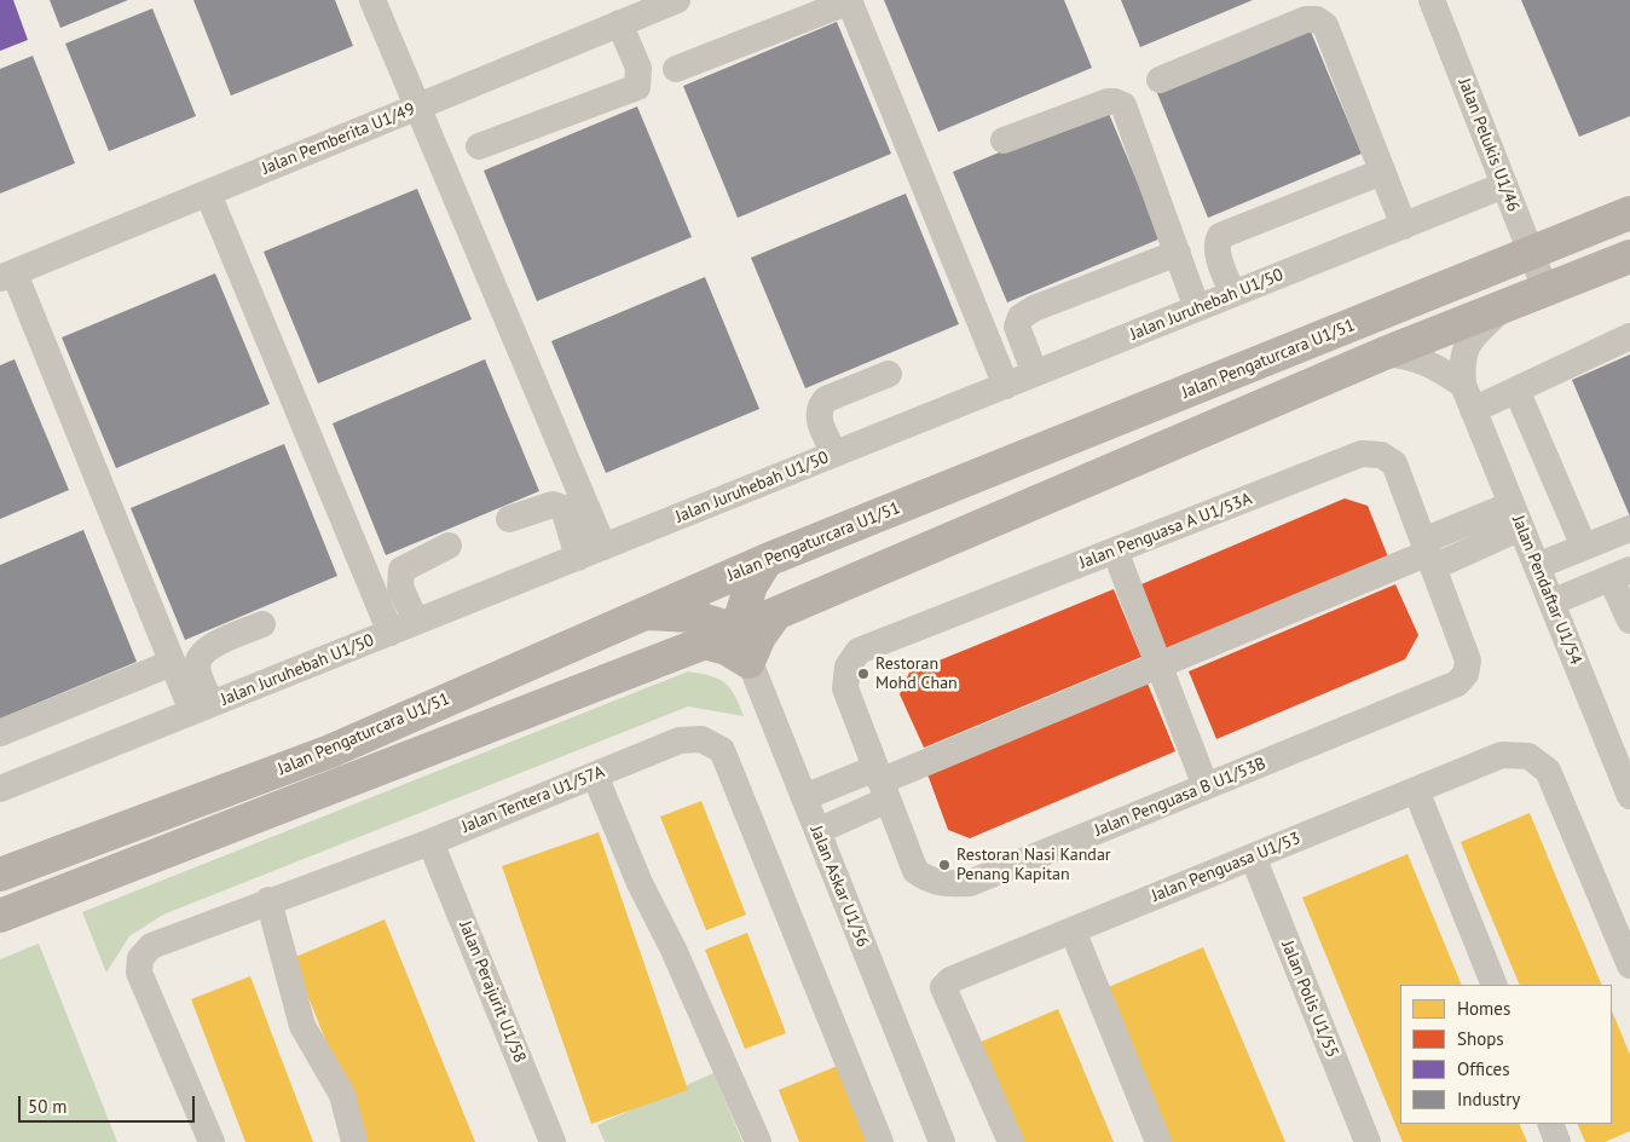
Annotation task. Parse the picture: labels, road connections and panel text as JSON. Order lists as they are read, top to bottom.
{
  "streets": {
    "main road": ["Jalan Pengaturcara U1/51"],
    "street": [
      "Jalan Pemberita U1/49",
      "Jalan Pelukis U1/46",
      "Jalan Juruhebah U1/50",
      "Jalan Penguasa A U1/53A",
      "Jalan Pendaftar U1/54",
      "Jalan Penguasa B U1/53B",
      "Jalan Tentera U1/57A",
      "Jalan Penguasa U1/53",
      "Jalan Askar U1/56",
      "Jalan Perajurit U1/58",
      "Jalan Polis U1/55"
    ]
  },
  "crossings": [
    ["Jalan Pelukis U1/46", "Jalan Juruhebah U1/50"],
    ["Jalan Pelukis U1/46", "Jalan Pengaturcara U1/51"],
    ["Jalan Pengaturcara U1/51", "Jalan Pendaftar U1/54"],
    ["Jalan Pengaturcara U1/51", "Jalan Askar U1/56"],
    ["Jalan Penguasa A U1/53A", "Jalan Penguasa B U1/53B"],
    ["Jalan Tentera U1/57A", "Jalan Perajurit U1/58"],
    ["Jalan Penguasa U1/53", "Jalan Polis U1/55"]
  ],
  "places": ["Restoran Mohd Chan", "Restoran Nasi Kandar Penang Kapitan"],
  "legend": [
    "Homes",
    "Shops",
    "Offices",
    "Industry"
  ],
  "scale_bar": "50 m"
}
